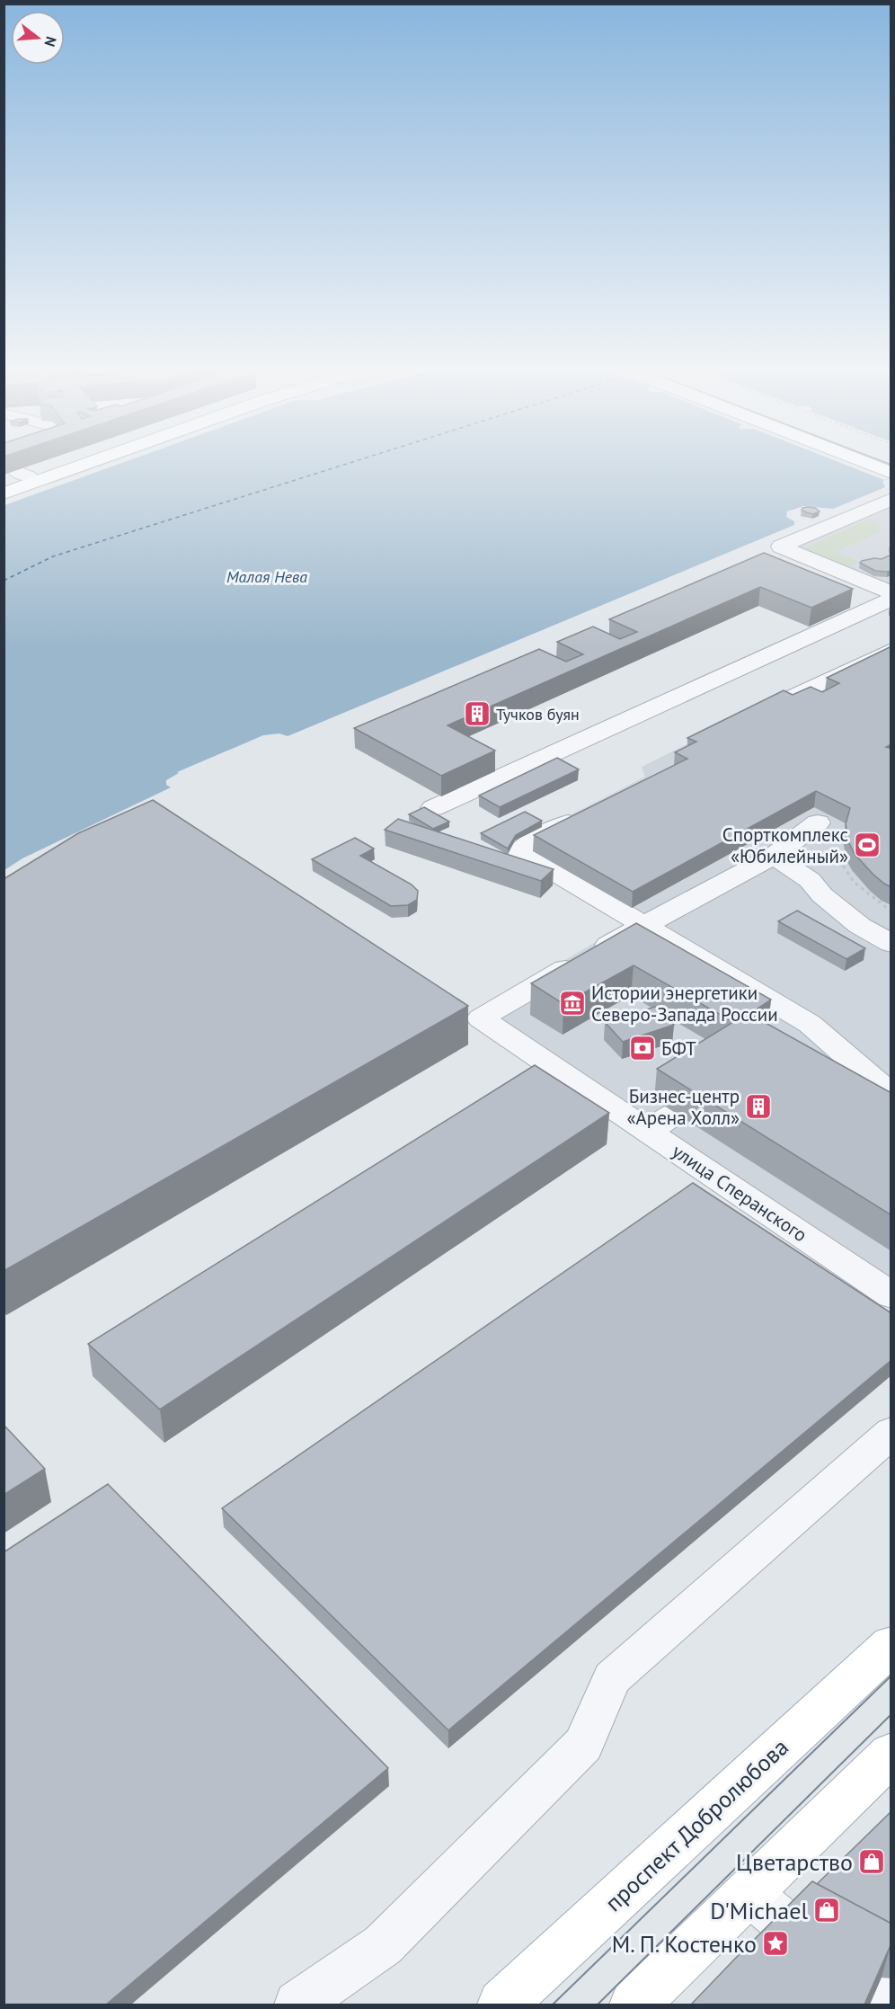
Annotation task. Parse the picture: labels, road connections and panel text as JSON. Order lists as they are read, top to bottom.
{
  "streets": {
    "main road": ["проспект Добролюбова"],
    "street": ["улица Сперанского"]
  },
  "water": ["Малая Нева"],
  "places": {
    "building": ["Тучков буян", "Бизнес-центр «Арена Холл»"],
    "sports": ["Спорткомплекс «Юбилейный»"],
    "museum": ["Истории энергетики Северо-Запада России"],
    "bank": ["БФТ"],
    "shop": ["Цветарство", "D'Michael"],
    "place": ["М. П. Костенко"]
  },
  "north": "right"
}
